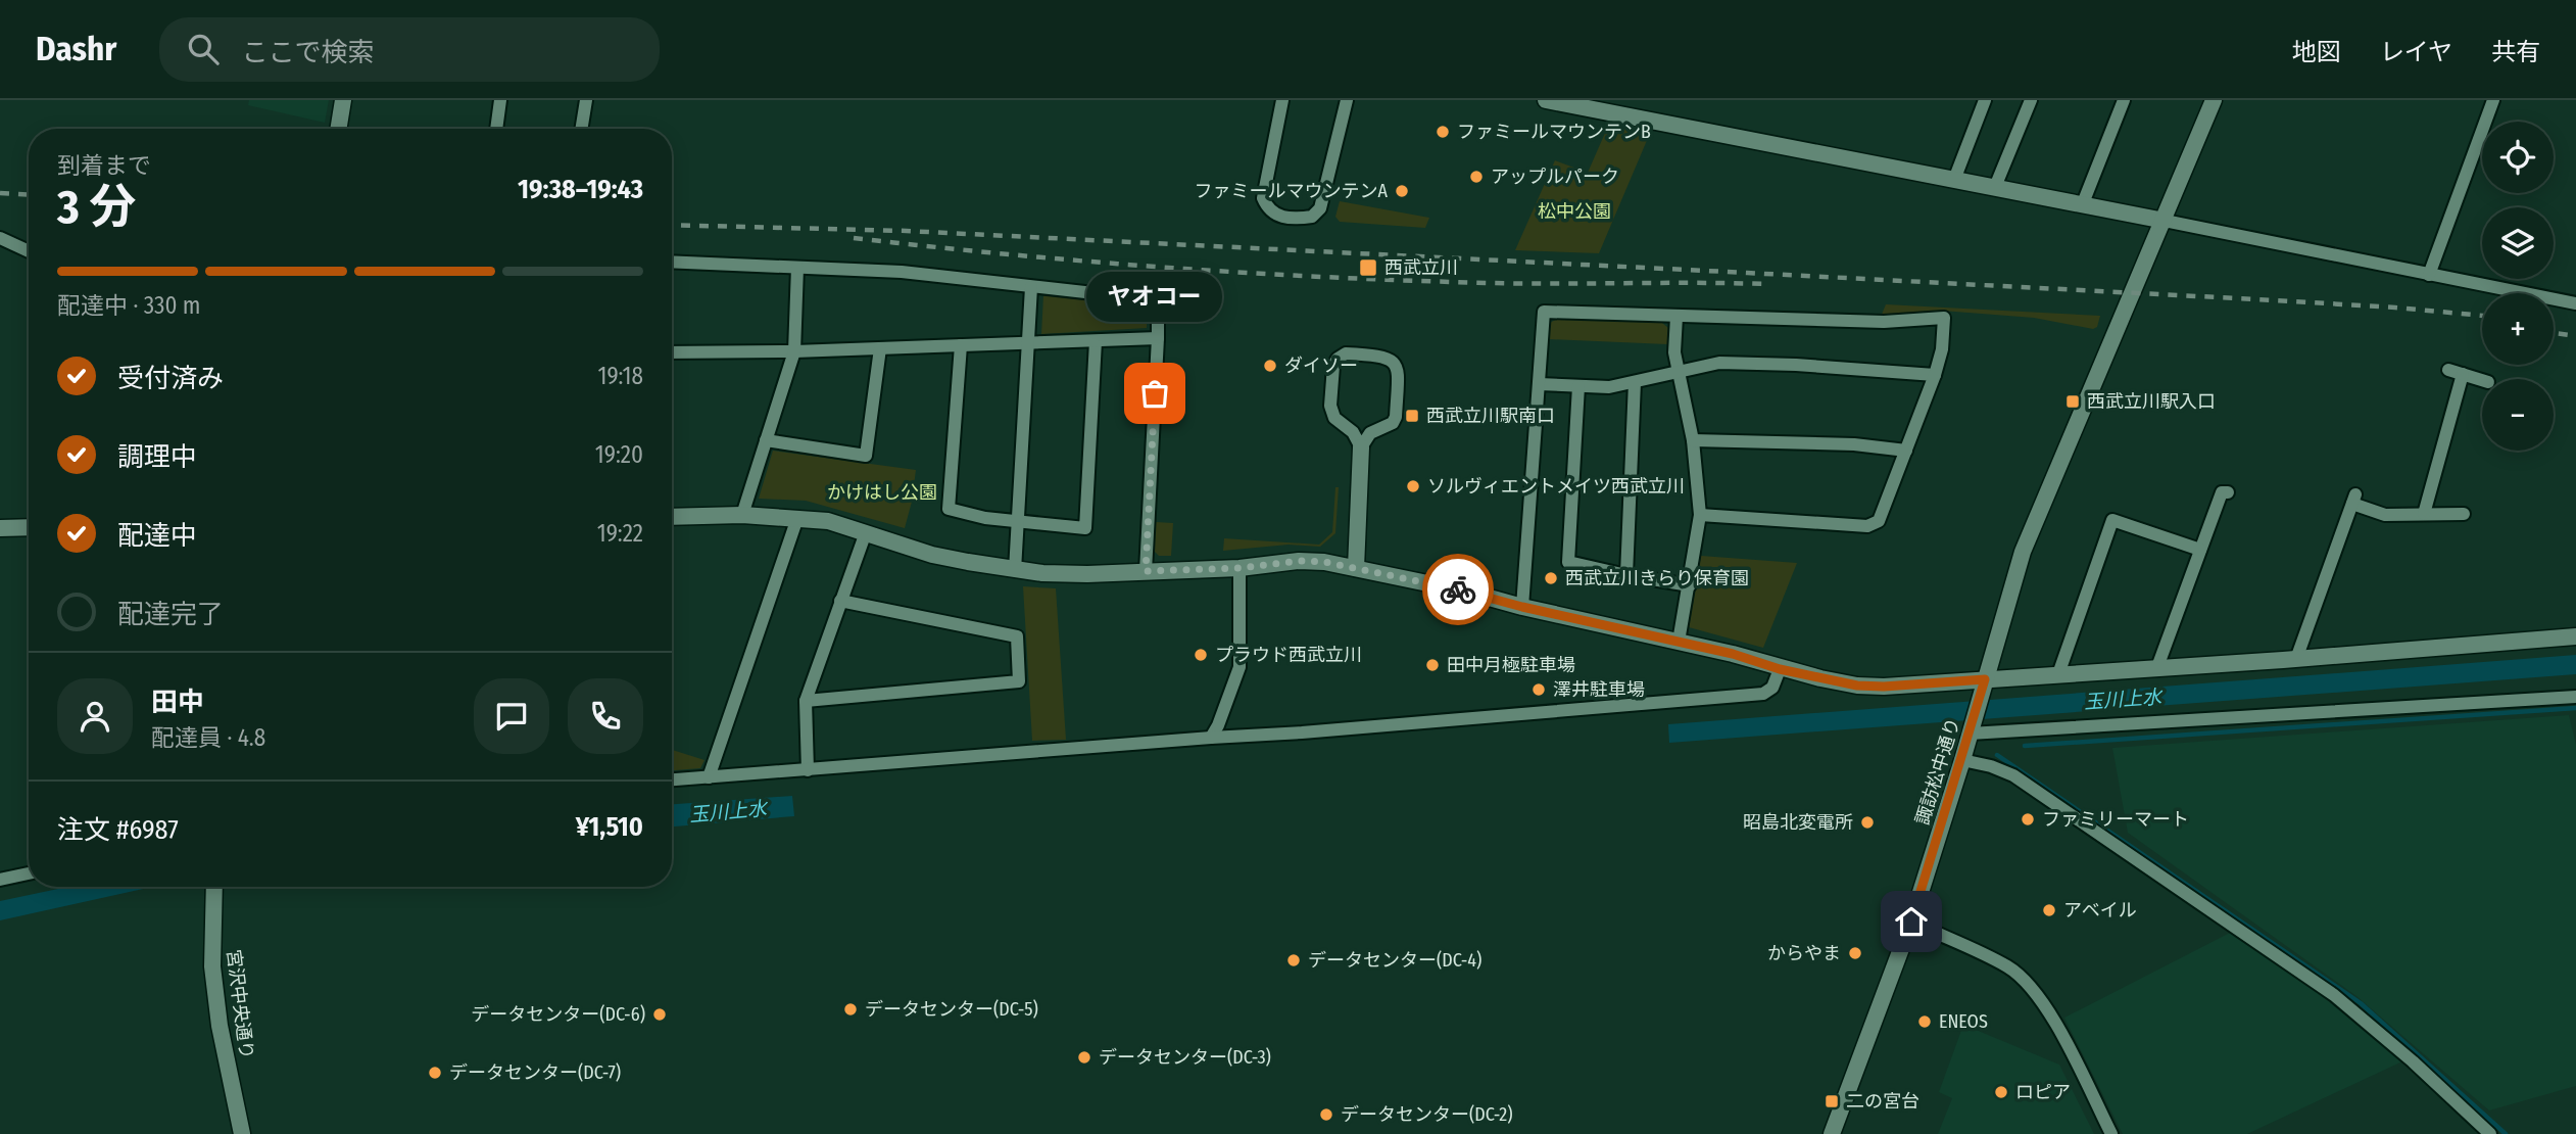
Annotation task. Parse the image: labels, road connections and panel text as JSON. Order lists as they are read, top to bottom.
{
  "streets": {
    "street": ["諏訪松中通り", "宮沢中央通り"]
  },
  "water": ["玉川上水"],
  "parks": ["松中公園", "かけはし公園"],
  "places": {
    "other": [
      "ファミールマウンテンB",
      "アップルパーク",
      "ファミールマウンテンA",
      "ダイソー",
      "ヤオコー",
      "ソルヴィエントメイツ西武立川",
      "西武立川きらり保育園",
      "プラウド西武立川",
      "田中月極駐車場",
      "澤井駐車場",
      "ファミリーマート",
      "昭島北変電所",
      "アベイル",
      "からやま",
      "データセンター(DC-4)",
      "データセンター(DC-5)",
      "データセンター(DC-6)",
      "ENEOS",
      "データセンター(DC-3)",
      "データセンター(DC-7)",
      "ロピア",
      "データセンター(DC-2)"
    ],
    "transit": [
      "西武立川",
      "西武立川駅入口",
      "西武立川駅南口",
      "二の宮台"
    ]
  },
  "page": {
    "header": "Dashr",
    "search": "ここで検索",
    "nav": ["地図", "レイヤ", "共有"],
    "map_buttons": ["+", "−"],
    "heading": ["3 分", "到着まで", "19:38–19:43"],
    "panel": [
      "田中",
      "配達員 · 4.8",
      "注文 #6987",
      "¥1,510"
    ],
    "bar": "配達中 · 330 m",
    "bubble": "ヤオコー",
    "list": [
      ["受付済み", "19:18"],
      ["調理中", "19:20"],
      ["配達中", "19:22"],
      "配達完了"
    ]
  }
}
